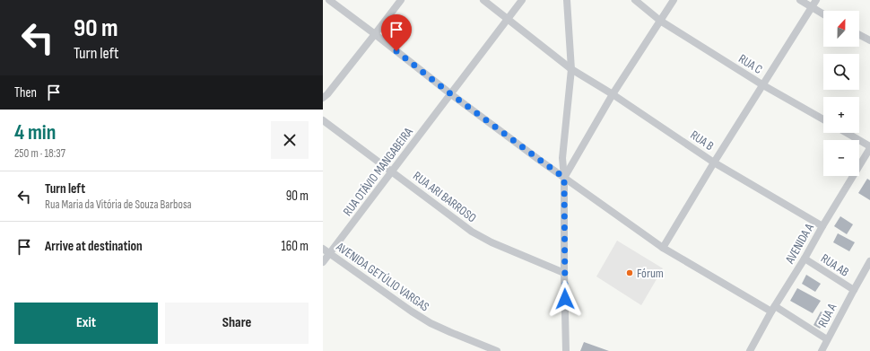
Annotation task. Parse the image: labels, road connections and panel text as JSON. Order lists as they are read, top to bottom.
{
  "streets": {
    "street": [
      "RUA C",
      "RUA B",
      "RUA OTÁVIO MANGABEIRA",
      "RUA ARI BARROSO",
      "AVENIDA A",
      "RUA AB",
      "AVENIDA GETÚLIO VARGAS",
      "RUA A"
    ]
  },
  "crossings": [
    ["RUA B", "RUA OTÁVIO MANGABEIRA"],
    ["RUA B", "AVENIDA A"],
    ["RUA OTÁVIO MANGABEIRA", "RUA ARI BARROSO"],
    ["RUA OTÁVIO MANGABEIRA", "AVENIDA GETÚLIO VARGAS"],
    ["AVENIDA A", "RUA AB"],
    ["RUA AB", "RUA A"]
  ],
  "places": ["Fórum"],
  "north": "top",
  "page": {
    "turn": ["90 m", "Turn left"],
    "map_buttons": ["+", "−"],
    "then": "Then",
    "heading": ["4 min", "250 m · 18:37"],
    "list": [
      {
        "name": "Turn left",
        "note": "Rua Maria da Vitória de Souza Barbosa",
        "value": "90 m"
      },
      {
        "name": "Arrive at destination",
        "value": "160 m"
      }
    ],
    "buttons": ["Exit", "Share"]
  }
}
